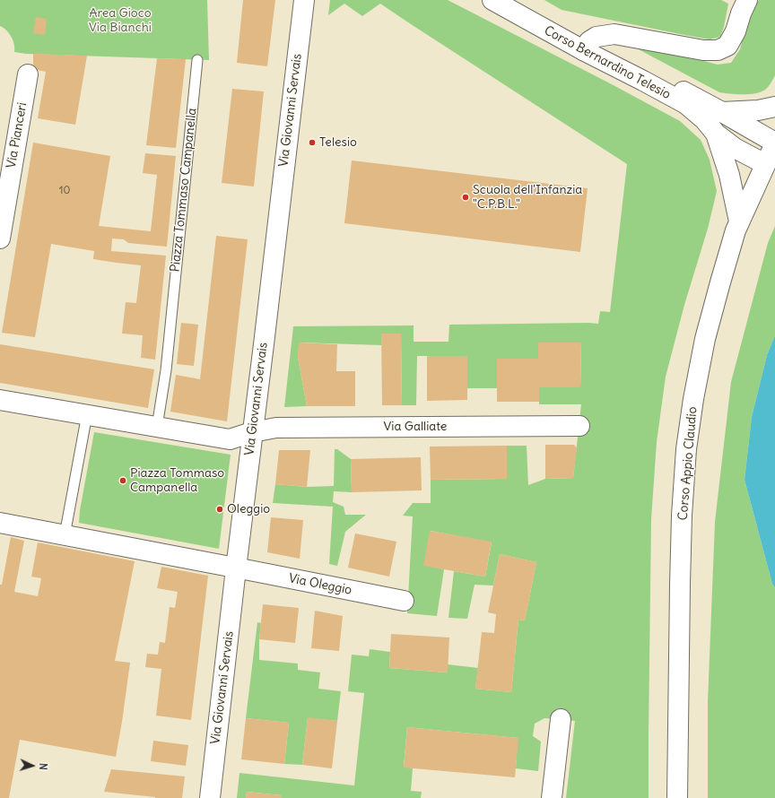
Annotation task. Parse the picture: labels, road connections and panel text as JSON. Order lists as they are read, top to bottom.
{
  "streets": {
    "street": [
      "Corso Bernardino Telesio",
      "Via Giovanni Servais",
      "Via Pianceri",
      "Via Galliate",
      "Corso Appio Claudio",
      "Via Oleggio"
    ],
    "lane": ["Piazza Tommaso Campanella"]
  },
  "crossings": [
    ["Corso Bernardino Telesio", "Corso Appio Claudio"],
    ["Via Giovanni Servais", "Via Galliate"],
    ["Via Giovanni Servais", "Via Oleggio"]
  ],
  "parks": ["Area Gioco Via Bianchi"],
  "places": [
    "Telesio",
    "Scuola dell'Infanzia \"C.P.B.L.\"",
    "Piazza Tommaso Campanella",
    "Oleggio"
  ],
  "house_numbers": ["10"],
  "north": "right"
}
